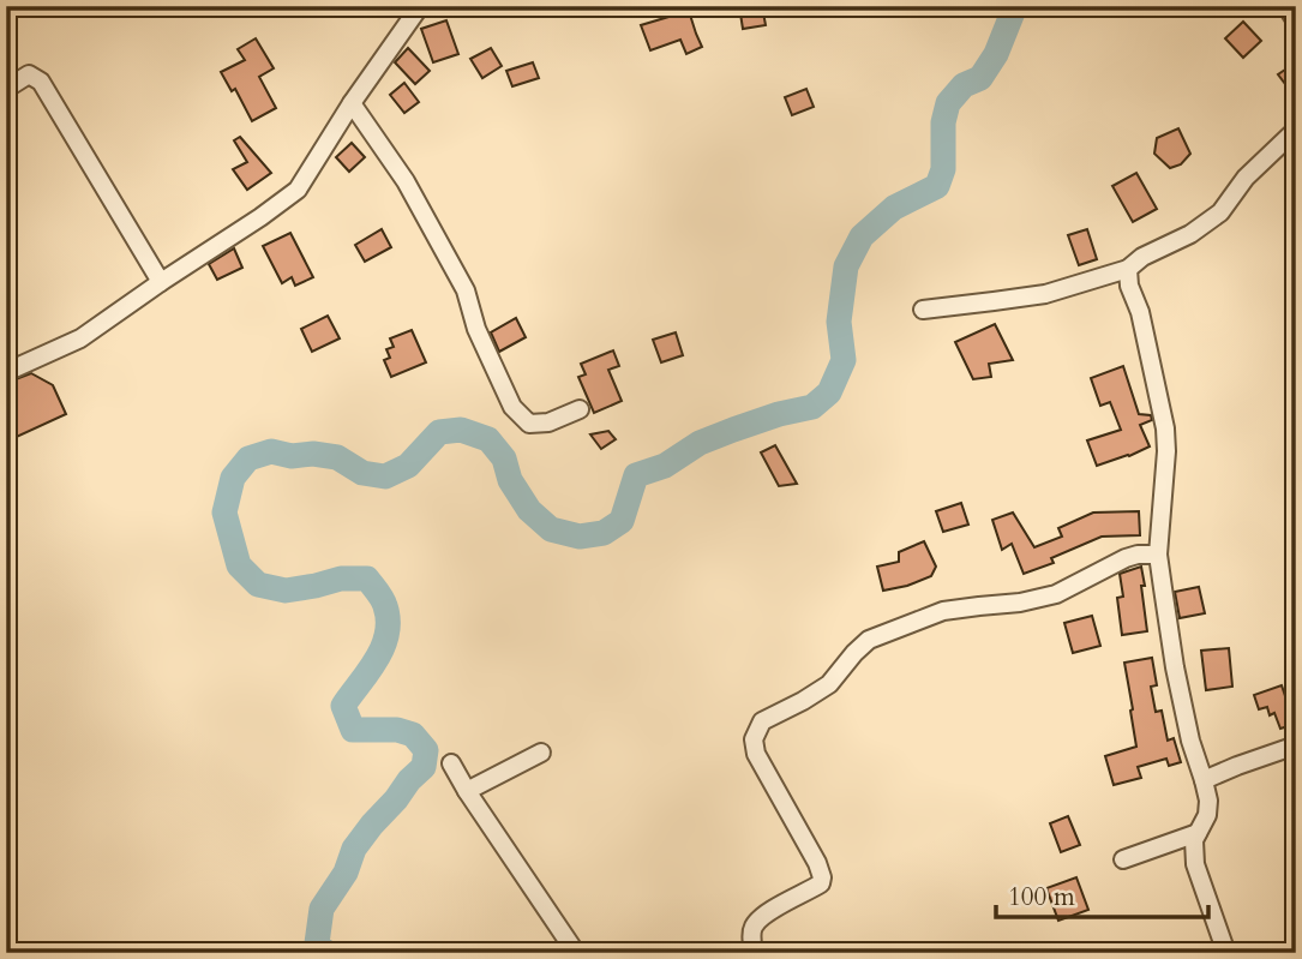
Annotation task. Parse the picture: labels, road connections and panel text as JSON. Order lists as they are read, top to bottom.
{
  "scale_bar": "100 m"
}
